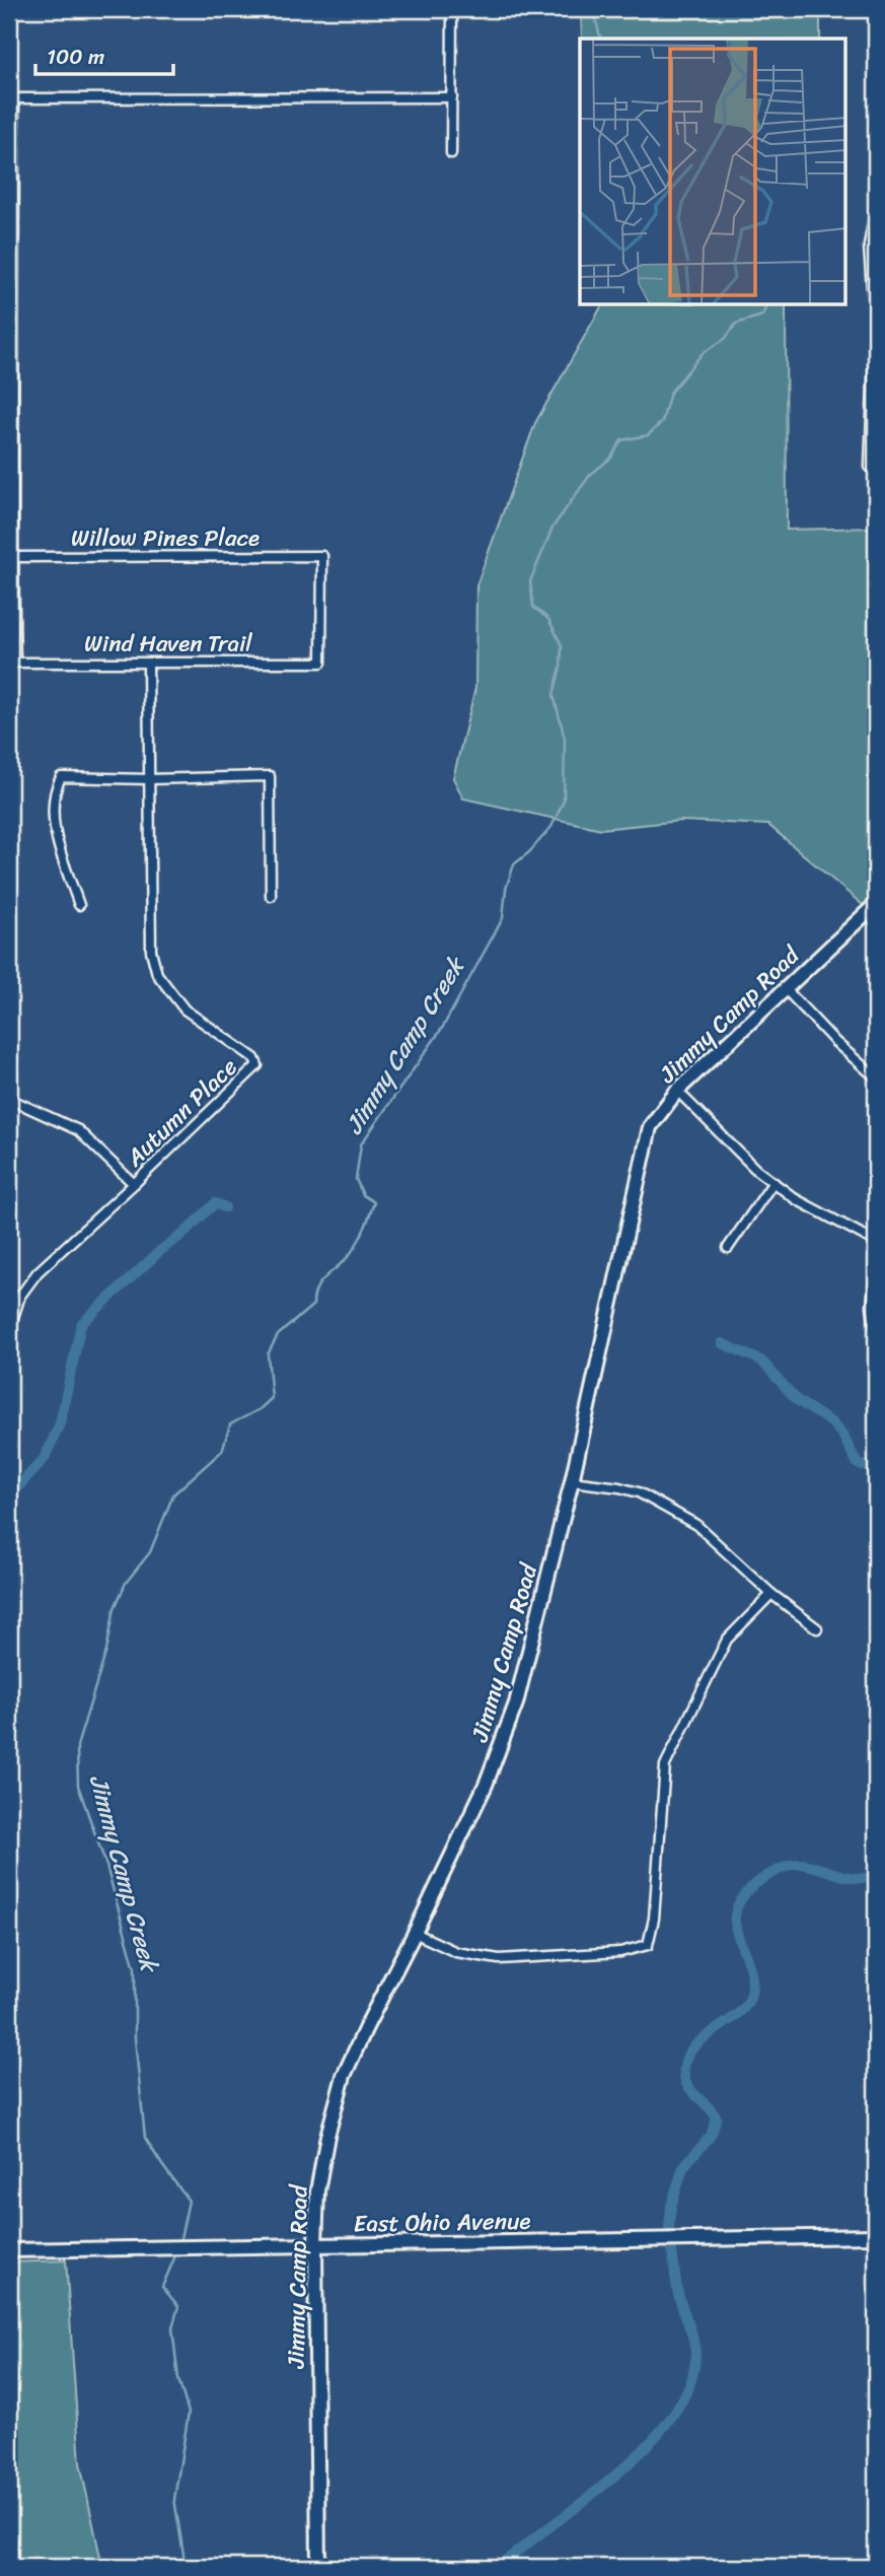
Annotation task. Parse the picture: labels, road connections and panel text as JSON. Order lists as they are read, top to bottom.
{
  "streets": {
    "street": [
      "Willow Pines Place",
      "Wind Haven Trail",
      "Jimmy Camp Road",
      "Autumn Place",
      "East Ohio Avenue"
    ]
  },
  "crossings": [
    ["Willow Pines Place", "Wind Haven Trail"],
    ["Wind Haven Trail", "Autumn Place"],
    ["Jimmy Camp Road", "East Ohio Avenue"]
  ],
  "water": ["Jimmy Camp Creek"],
  "scale_bar": "100 m"
}
